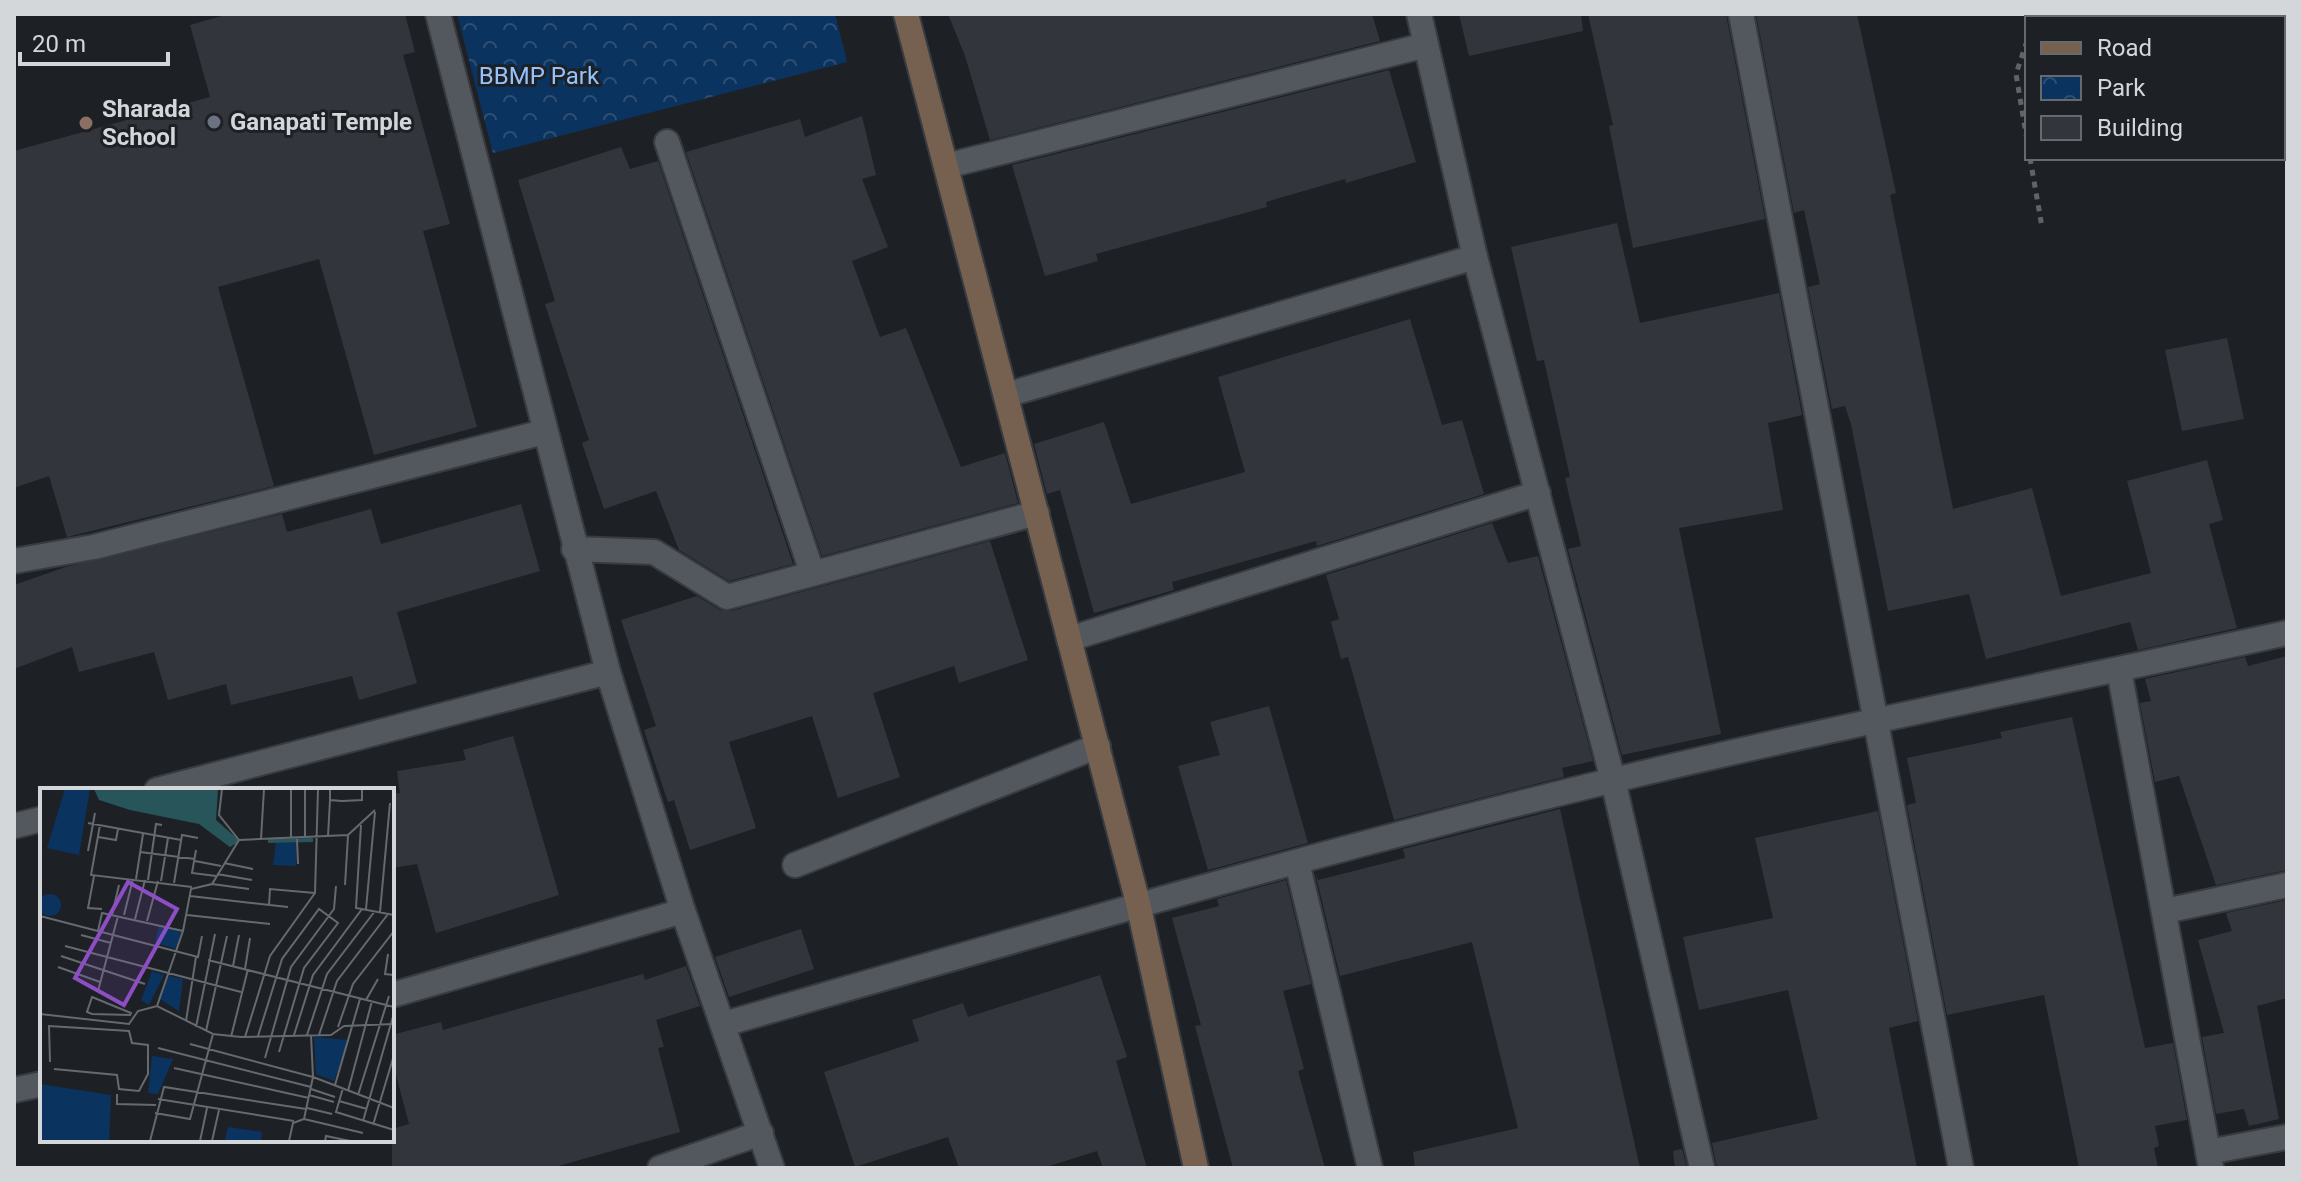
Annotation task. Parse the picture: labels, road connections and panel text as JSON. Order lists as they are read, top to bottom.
{
  "parks": ["BBMP Park"],
  "places": ["Ganapati Temple", "Sharada School"],
  "legend": ["Road", "Park", "Building"],
  "scale_bar": "20 m"
}
